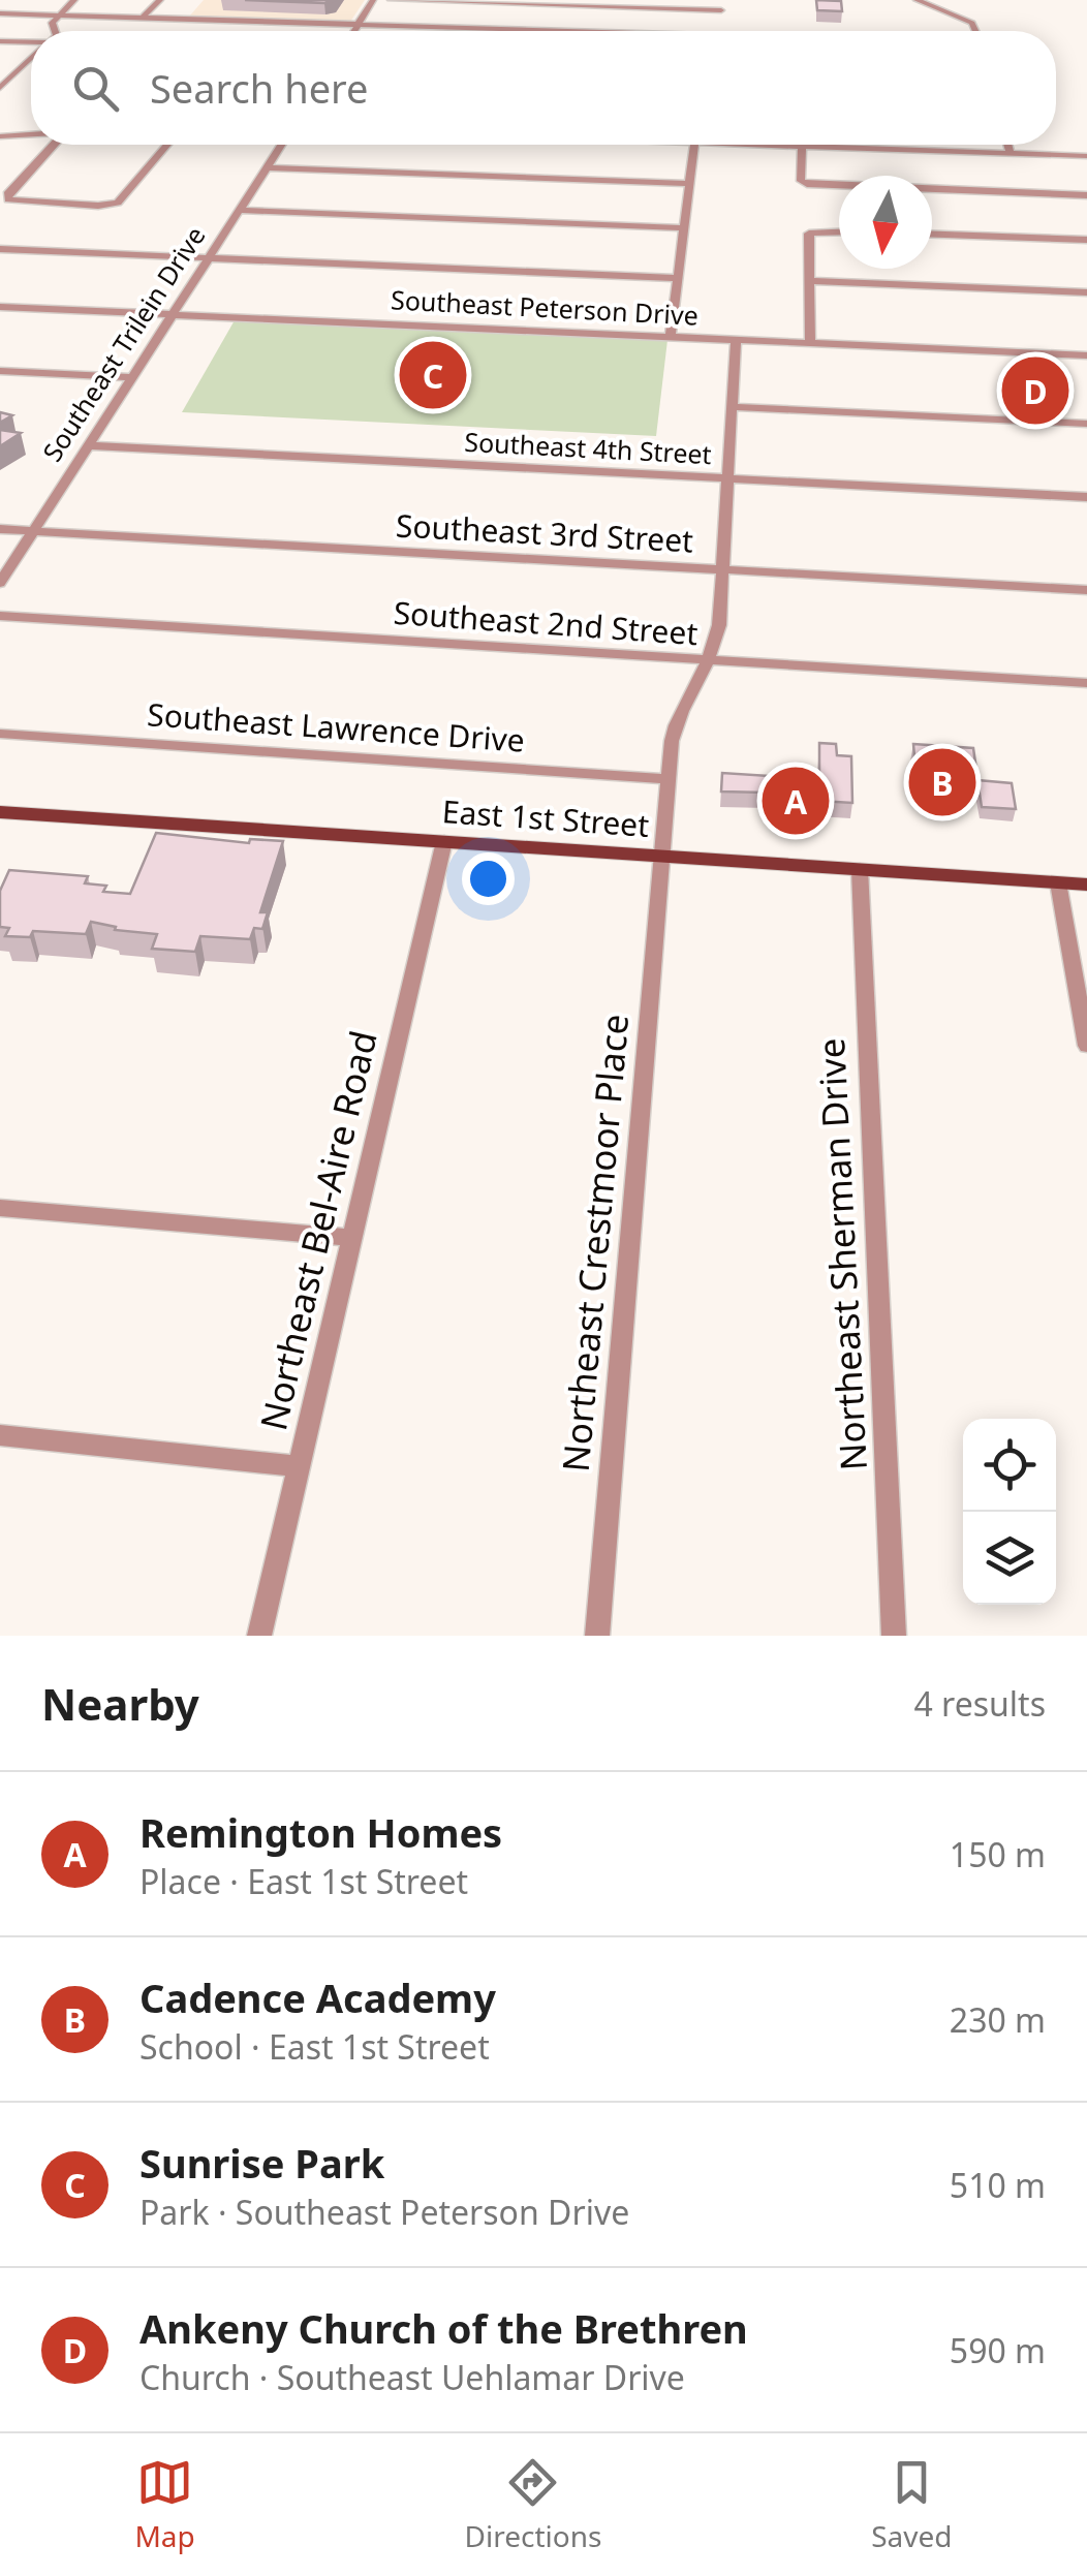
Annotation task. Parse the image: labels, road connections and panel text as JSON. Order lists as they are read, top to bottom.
{
  "streets": {
    "main road": ["East 1st Street"],
    "street": [
      "Southeast Peterson Drive",
      "Southeast Trilein Drive",
      "Southeast 4th Street",
      "Southeast 3rd Street",
      "Southeast 2nd Street",
      "Southeast Lawrence Drive",
      "Northeast Bel-Aire Road",
      "Northeast Crestmoor Place",
      "Northeast Sherman Drive"
    ]
  },
  "crossings": [
    ["Southeast Peterson Drive", "Southeast Trilein Drive"],
    ["Southeast Peterson Drive", "Northeast Crestmoor Place"],
    ["Southeast Trilein Drive", "Southeast 4th Street"],
    ["Southeast Trilein Drive", "Southeast 3rd Street"],
    ["Southeast 4th Street", "Northeast Crestmoor Place"],
    ["Southeast 3rd Street", "Northeast Crestmoor Place"],
    ["Southeast 2nd Street", "Northeast Crestmoor Place"],
    ["Southeast Lawrence Drive", "Northeast Crestmoor Place"],
    ["East 1st Street", "Northeast Bel-Aire Road"],
    ["East 1st Street", "Northeast Crestmoor Place"],
    ["East 1st Street", "Northeast Sherman Drive"]
  ],
  "north": "bottom",
  "page": {
    "search": "Search here",
    "pins": [
      "C",
      "D",
      "B",
      "A"
    ],
    "heading": ["Nearby", "4 results"],
    "list": [
      {
        "mark": "A",
        "name": "Remington Homes",
        "note": "Place · East 1st Street",
        "value": "150 m"
      },
      {
        "mark": "B",
        "name": "Cadence Academy",
        "note": "School · East 1st Street",
        "value": "230 m"
      },
      {
        "mark": "C",
        "name": "Sunrise Park",
        "note": "Park · Southeast Peterson Drive",
        "value": "510 m"
      },
      {
        "mark": "D",
        "name": "Ankeny Church of the Brethren",
        "note": "Church · Southeast Uehlamar Drive",
        "value": "590 m"
      }
    ],
    "nav": ["Map", "Directions", "Saved"]
  }
}
